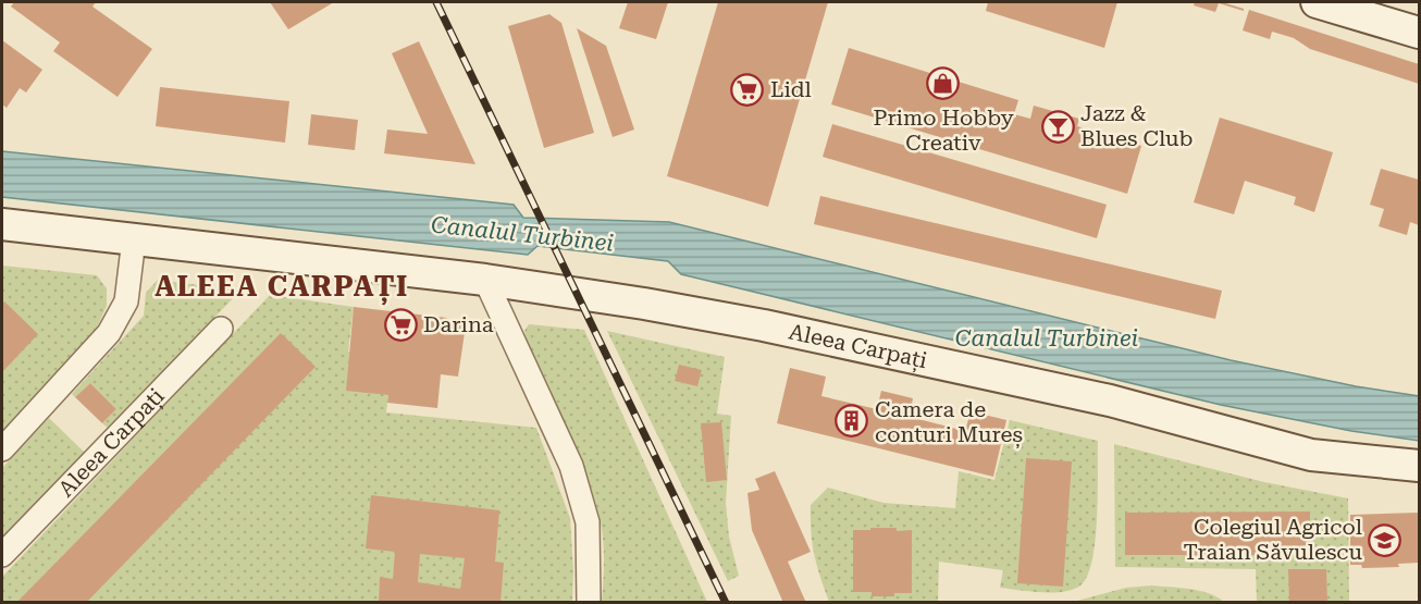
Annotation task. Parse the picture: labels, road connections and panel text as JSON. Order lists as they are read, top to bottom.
{
  "streets": {
    "street": ["Aleea Carpați"]
  },
  "districts": ["ALEEA CARPAȚI"],
  "water": ["Canalul Turbinei"],
  "places": {
    "shop": ["Primo Hobby Creativ"],
    "supermarket": ["Lidl", "Darina"],
    "bar": ["Jazz & Blues Club"],
    "building": ["Camera de conturi Mureș"],
    "school or university": ["Colegiul Agricol Traian Săvulescu"]
  }
}
